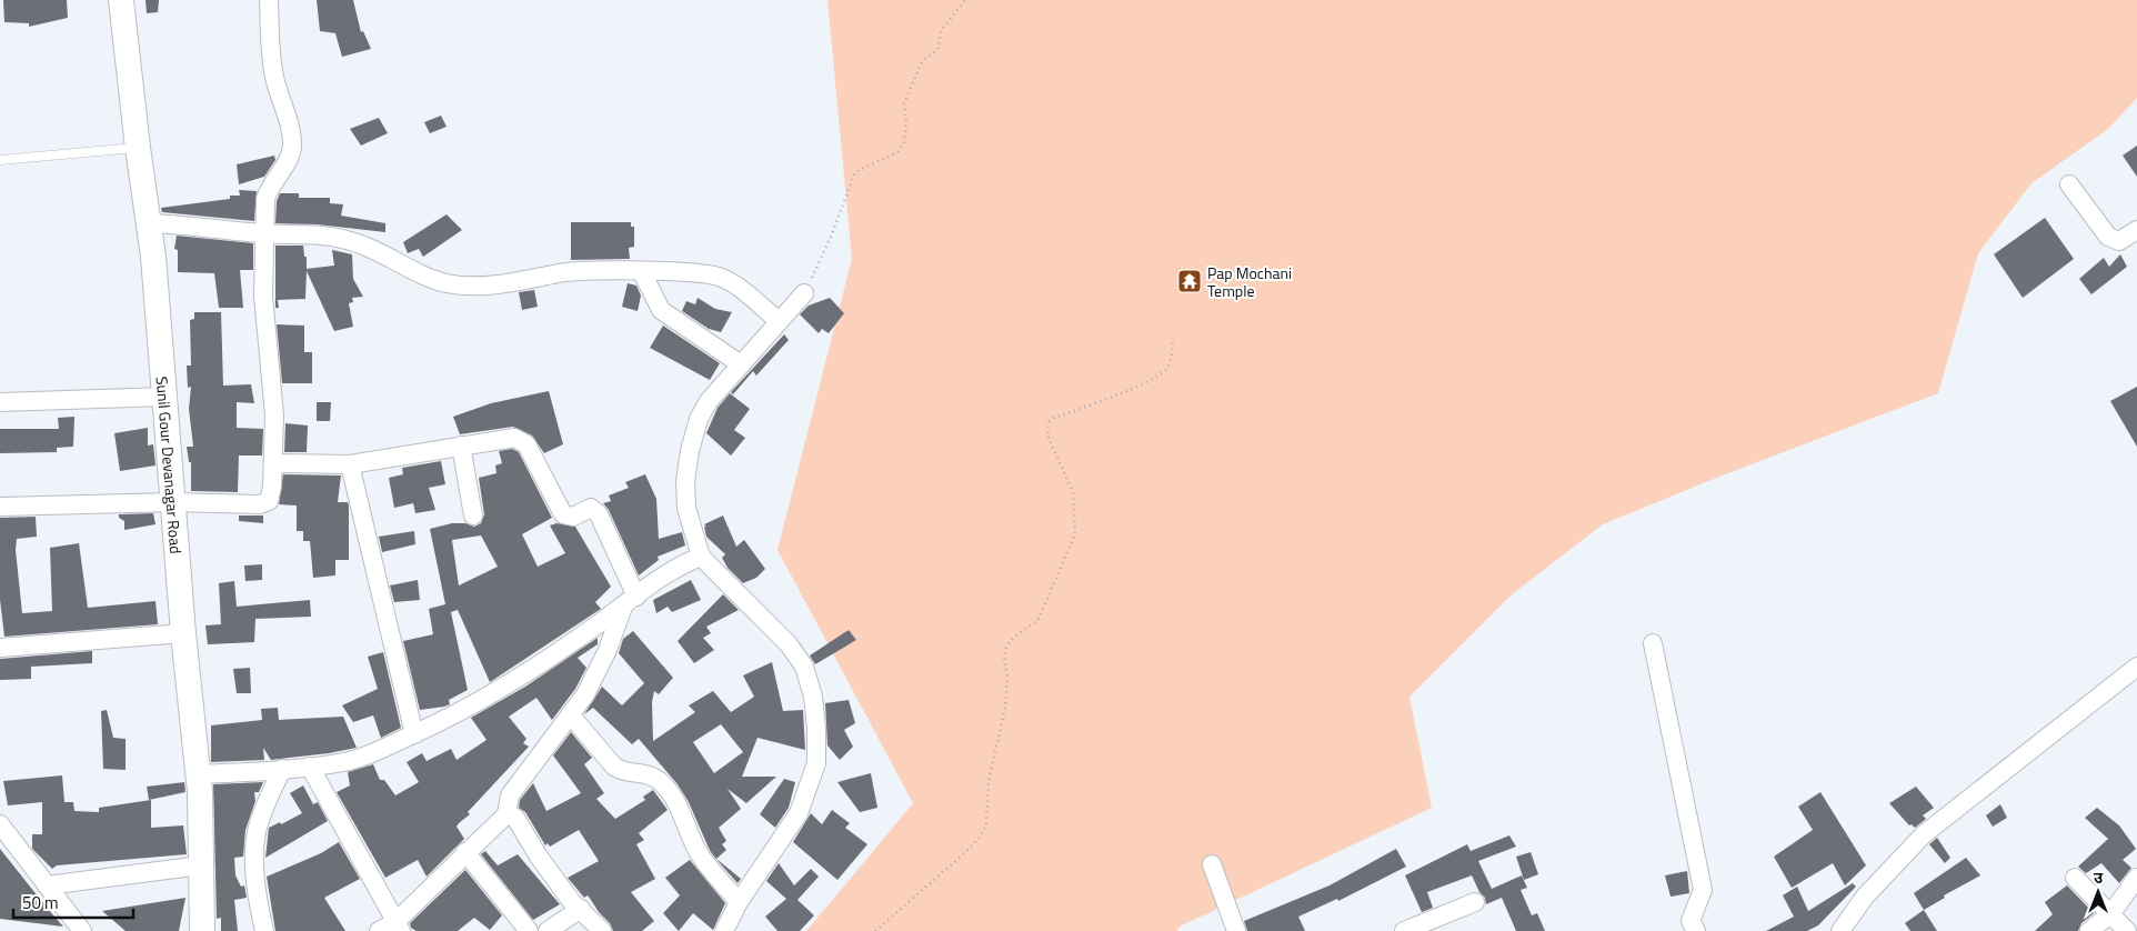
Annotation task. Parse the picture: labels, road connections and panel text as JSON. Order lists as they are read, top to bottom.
{
  "streets": {
    "main road": ["Sunil Gour Devanagar Road"]
  },
  "places": {
    "temple": ["Pap Mochani Temple"]
  },
  "scale_bar": "50 m",
  "north": "top"
}
